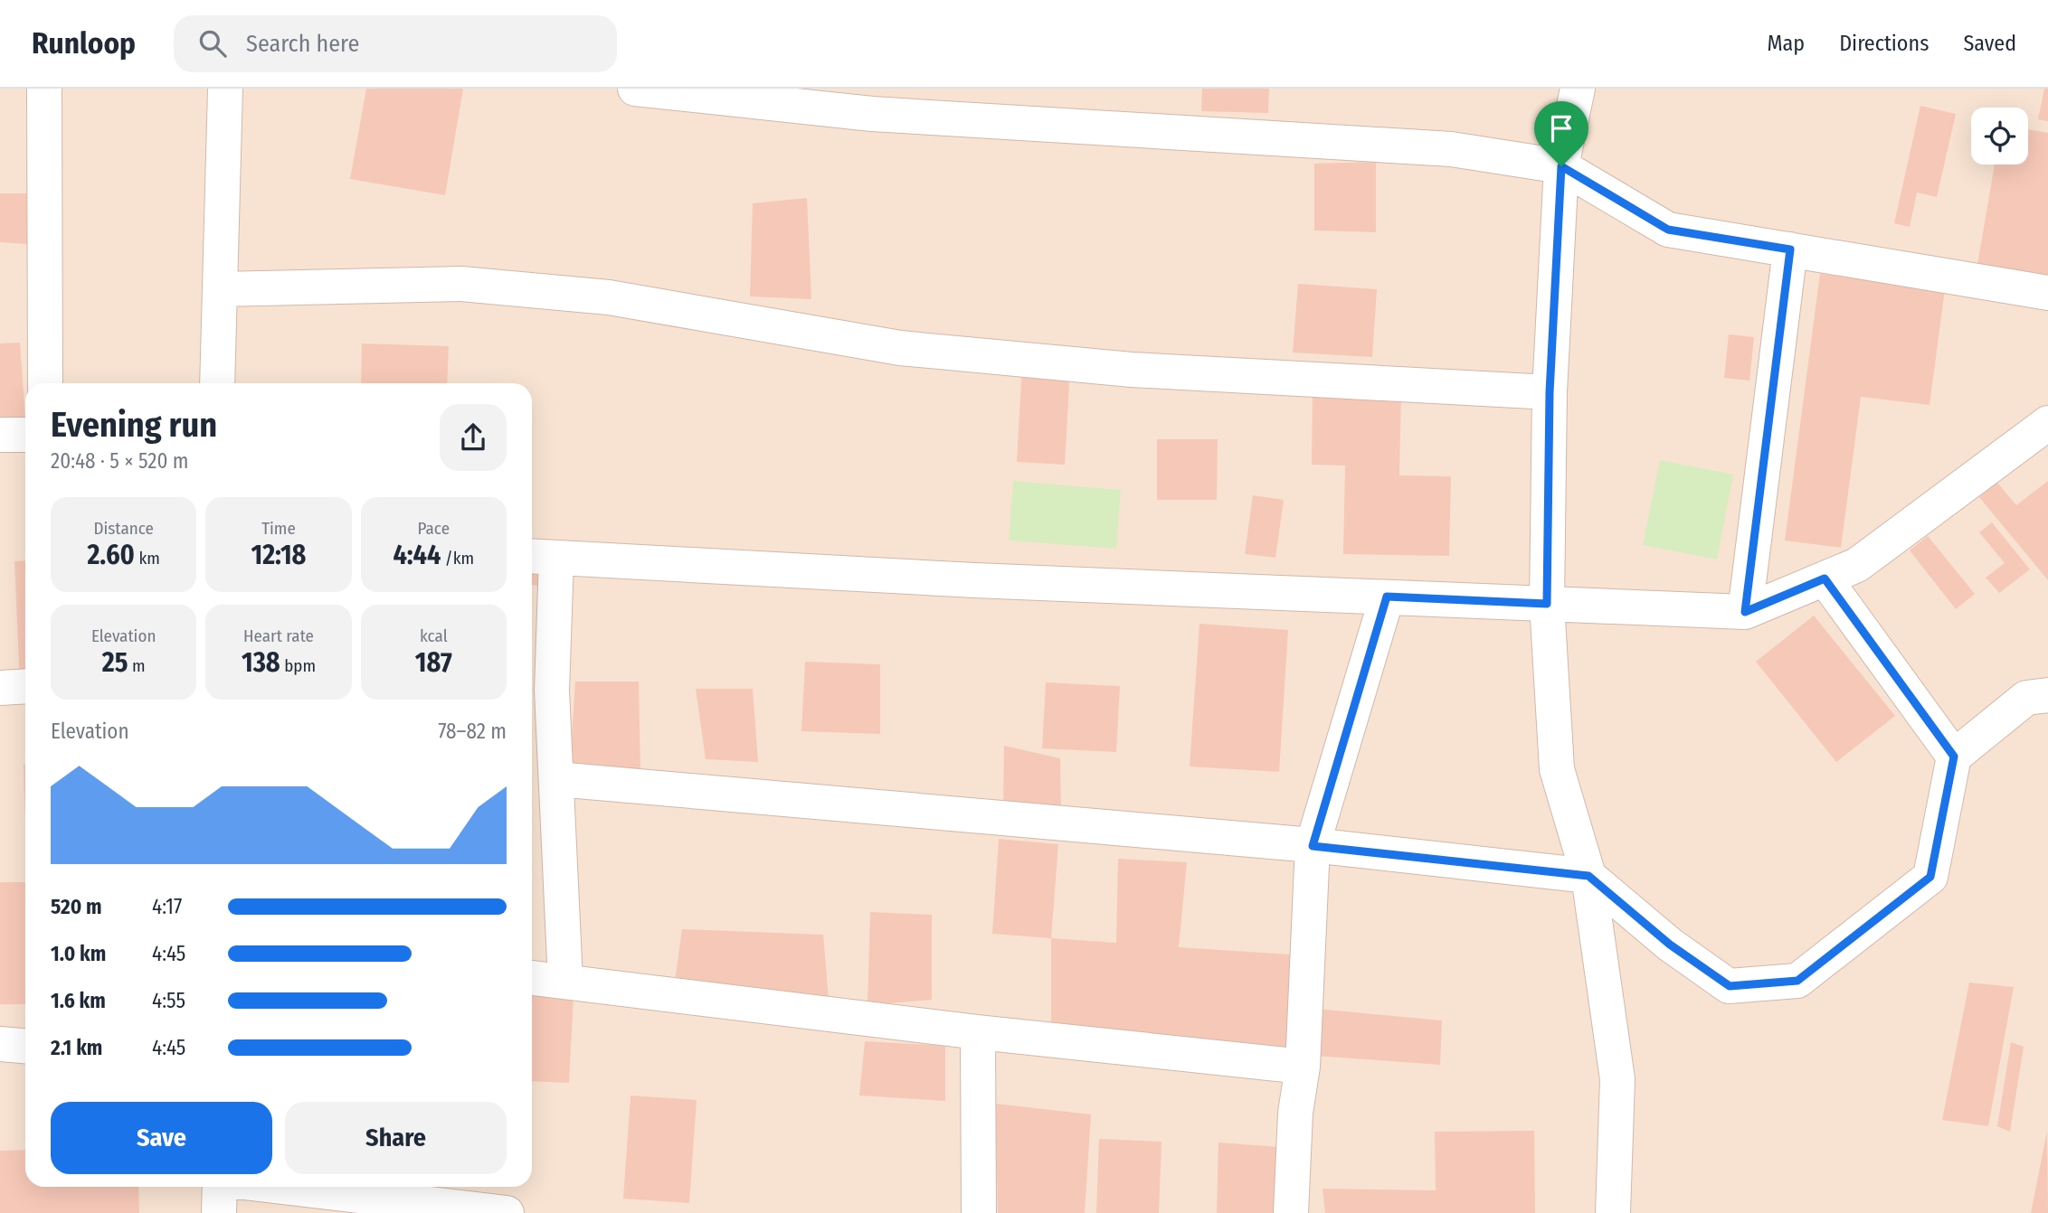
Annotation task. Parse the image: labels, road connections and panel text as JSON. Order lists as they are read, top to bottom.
{
  "page": {
    "header": "Runloop",
    "search": "Search here",
    "nav": ["Map", "Directions", "Saved"],
    "heading": ["Evening run", "20:48 · 5 × 520 m"],
    "stats": [
      ["Distance", "2.60 km"],
      ["Time", "12:18"],
      ["Pace", "4:44 /km"],
      ["Elevation", "25 m"],
      ["Heart rate", "138 bpm"],
      ["kcal", "187"]
    ],
    "chart": ["Elevation", "78–82 m"],
    "list": [
      {
        "name": "520 m",
        "note": "4:17"
      },
      {
        "name": "1.0 km",
        "note": "4:45"
      },
      {
        "name": "1.6 km",
        "note": "4:55"
      },
      {
        "name": "2.1 km",
        "note": "4:45"
      }
    ],
    "buttons": ["Save", "Share"]
  }
}
